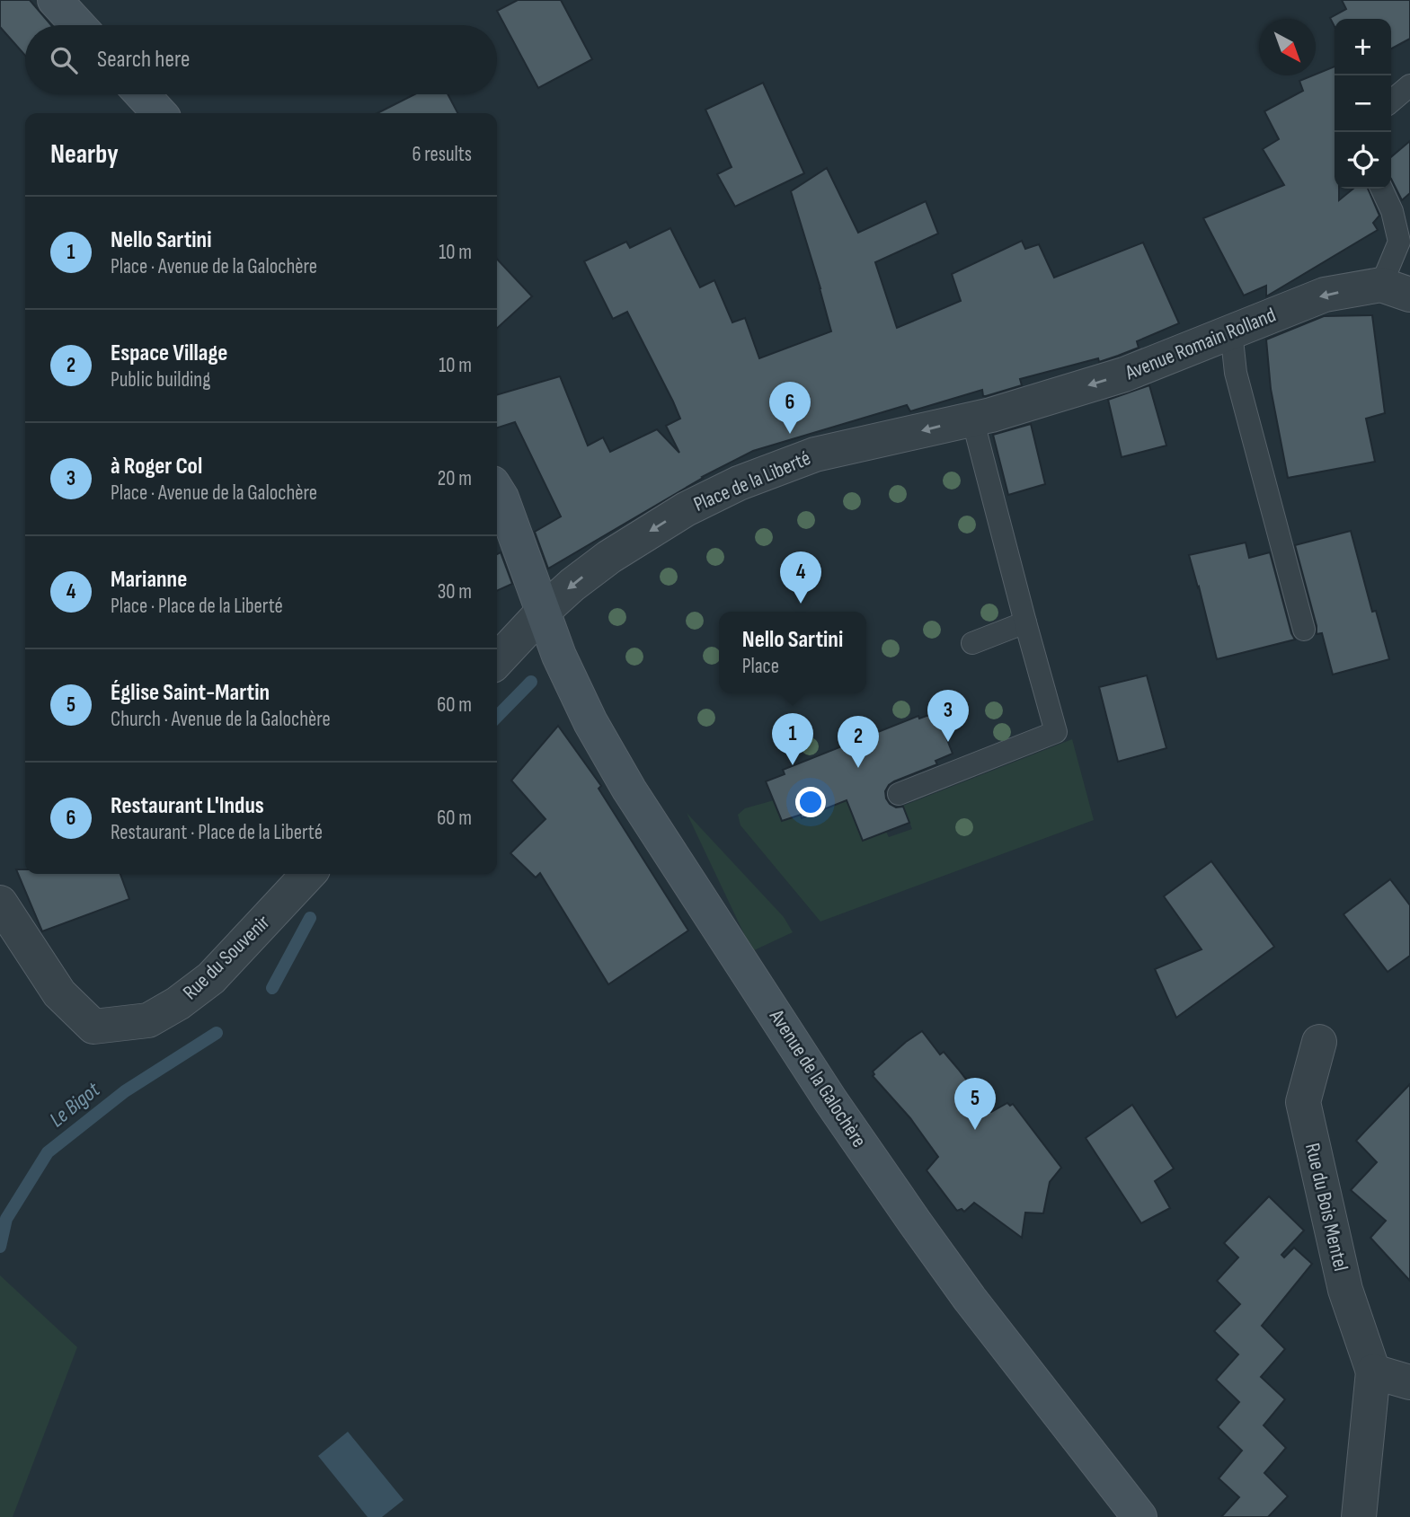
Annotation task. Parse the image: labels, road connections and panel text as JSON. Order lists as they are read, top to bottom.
{
  "streets": {
    "street": [
      "Avenue Romain Rolland",
      "Place de la Liberté",
      "Rue du Souvenir",
      "Avenue de la Galochère",
      "Rue du Bois Mentel"
    ]
  },
  "crossings": [
    ["Avenue Romain Rolland", "Place de la Liberté"],
    ["Place de la Liberté", "Avenue de la Galochère"]
  ],
  "one_way": ["Avenue Romain Rolland", "Place de la Liberté"],
  "water": ["Le Bigot"],
  "north": "bottom right",
  "page": {
    "map_buttons": ["+", "−"],
    "search": "Search here",
    "heading": ["Nearby", "6 results"],
    "list": [
      {
        "mark": "1",
        "name": "Nello Sartini",
        "note": "Place · Avenue de la Galochère",
        "value": "10 m"
      },
      {
        "mark": "2",
        "name": "Espace Village",
        "note": "Public building",
        "value": "10 m"
      },
      {
        "mark": "3",
        "name": "à Roger Col",
        "note": "Place · Avenue de la Galochère",
        "value": "20 m"
      },
      {
        "mark": "4",
        "name": "Marianne",
        "note": "Place · Place de la Liberté",
        "value": "30 m"
      },
      {
        "mark": "5",
        "name": "Église Saint-Martin",
        "note": "Church · Avenue de la Galochère",
        "value": "60 m"
      },
      {
        "mark": "6",
        "name": "Restaurant L'Indus",
        "note": "Restaurant · Place de la Liberté",
        "value": "60 m"
      }
    ],
    "pins": [
      "6",
      "4",
      "3",
      "1",
      "2",
      "5"
    ],
    "popup": ["Nello Sartini", "Place"]
  }
}
